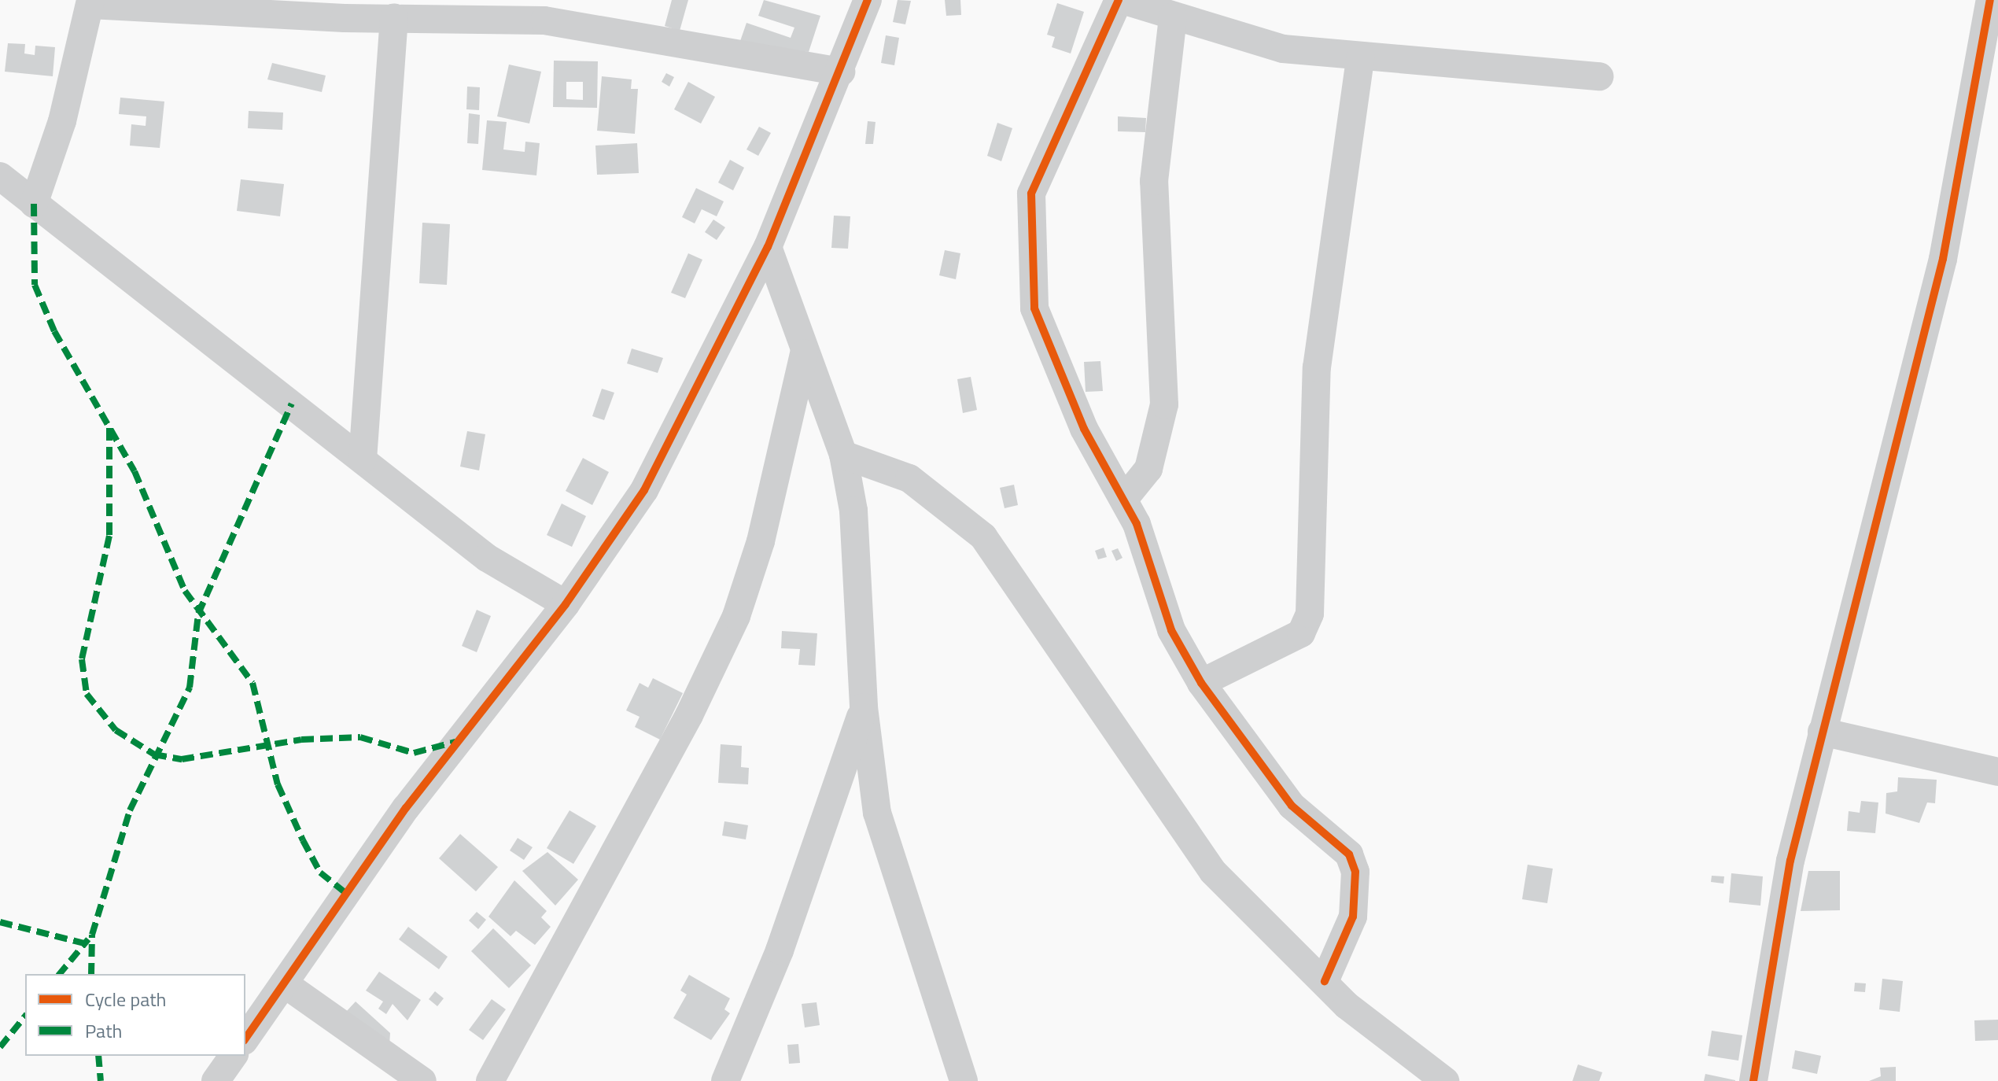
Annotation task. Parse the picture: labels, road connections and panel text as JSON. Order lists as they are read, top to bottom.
{
  "legend": ["Cycle path", "Path"]
}
